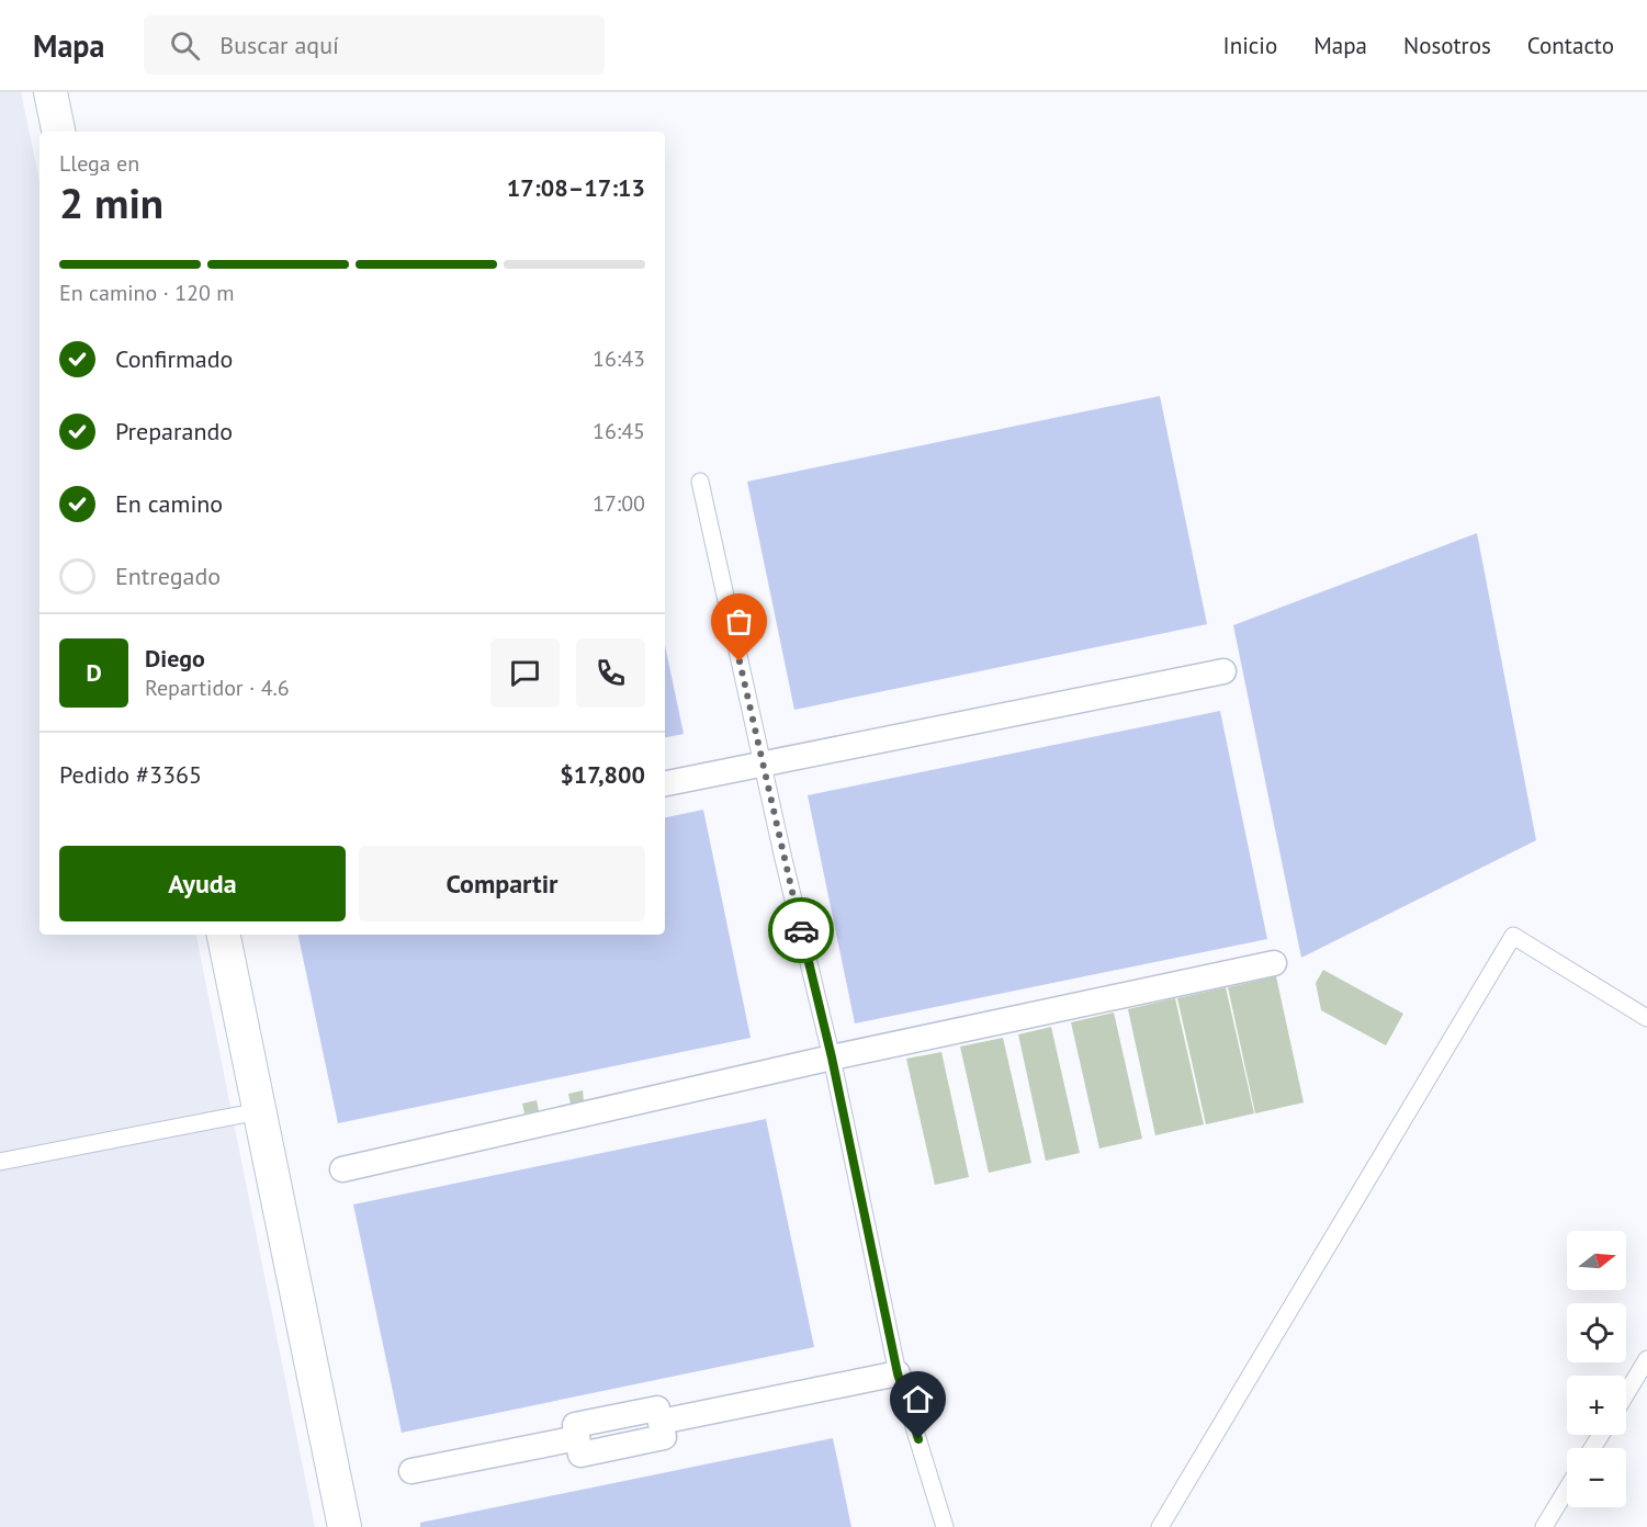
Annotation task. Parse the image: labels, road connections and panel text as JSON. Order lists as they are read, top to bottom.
{
  "north": "right",
  "page": {
    "header": "Mapa",
    "search": "Buscar aquí",
    "nav": [
      "Inicio",
      "Mapa",
      "Nosotros",
      "Contacto"
    ],
    "heading": ["2 min", "Llega en", "17:08–17:13"],
    "panel": [
      "Diego",
      "Repartidor · 4.6",
      "Pedido #3365",
      "$17,800"
    ],
    "bar": "En camino · 120 m",
    "list": [
      ["Confirmado", "16:43"],
      ["Preparando", "16:45"],
      ["En camino", "17:00"],
      "Entregado"
    ],
    "round": "D",
    "buttons": ["Ayuda", "Compartir"],
    "map_buttons": ["+", "−"]
  }
}
